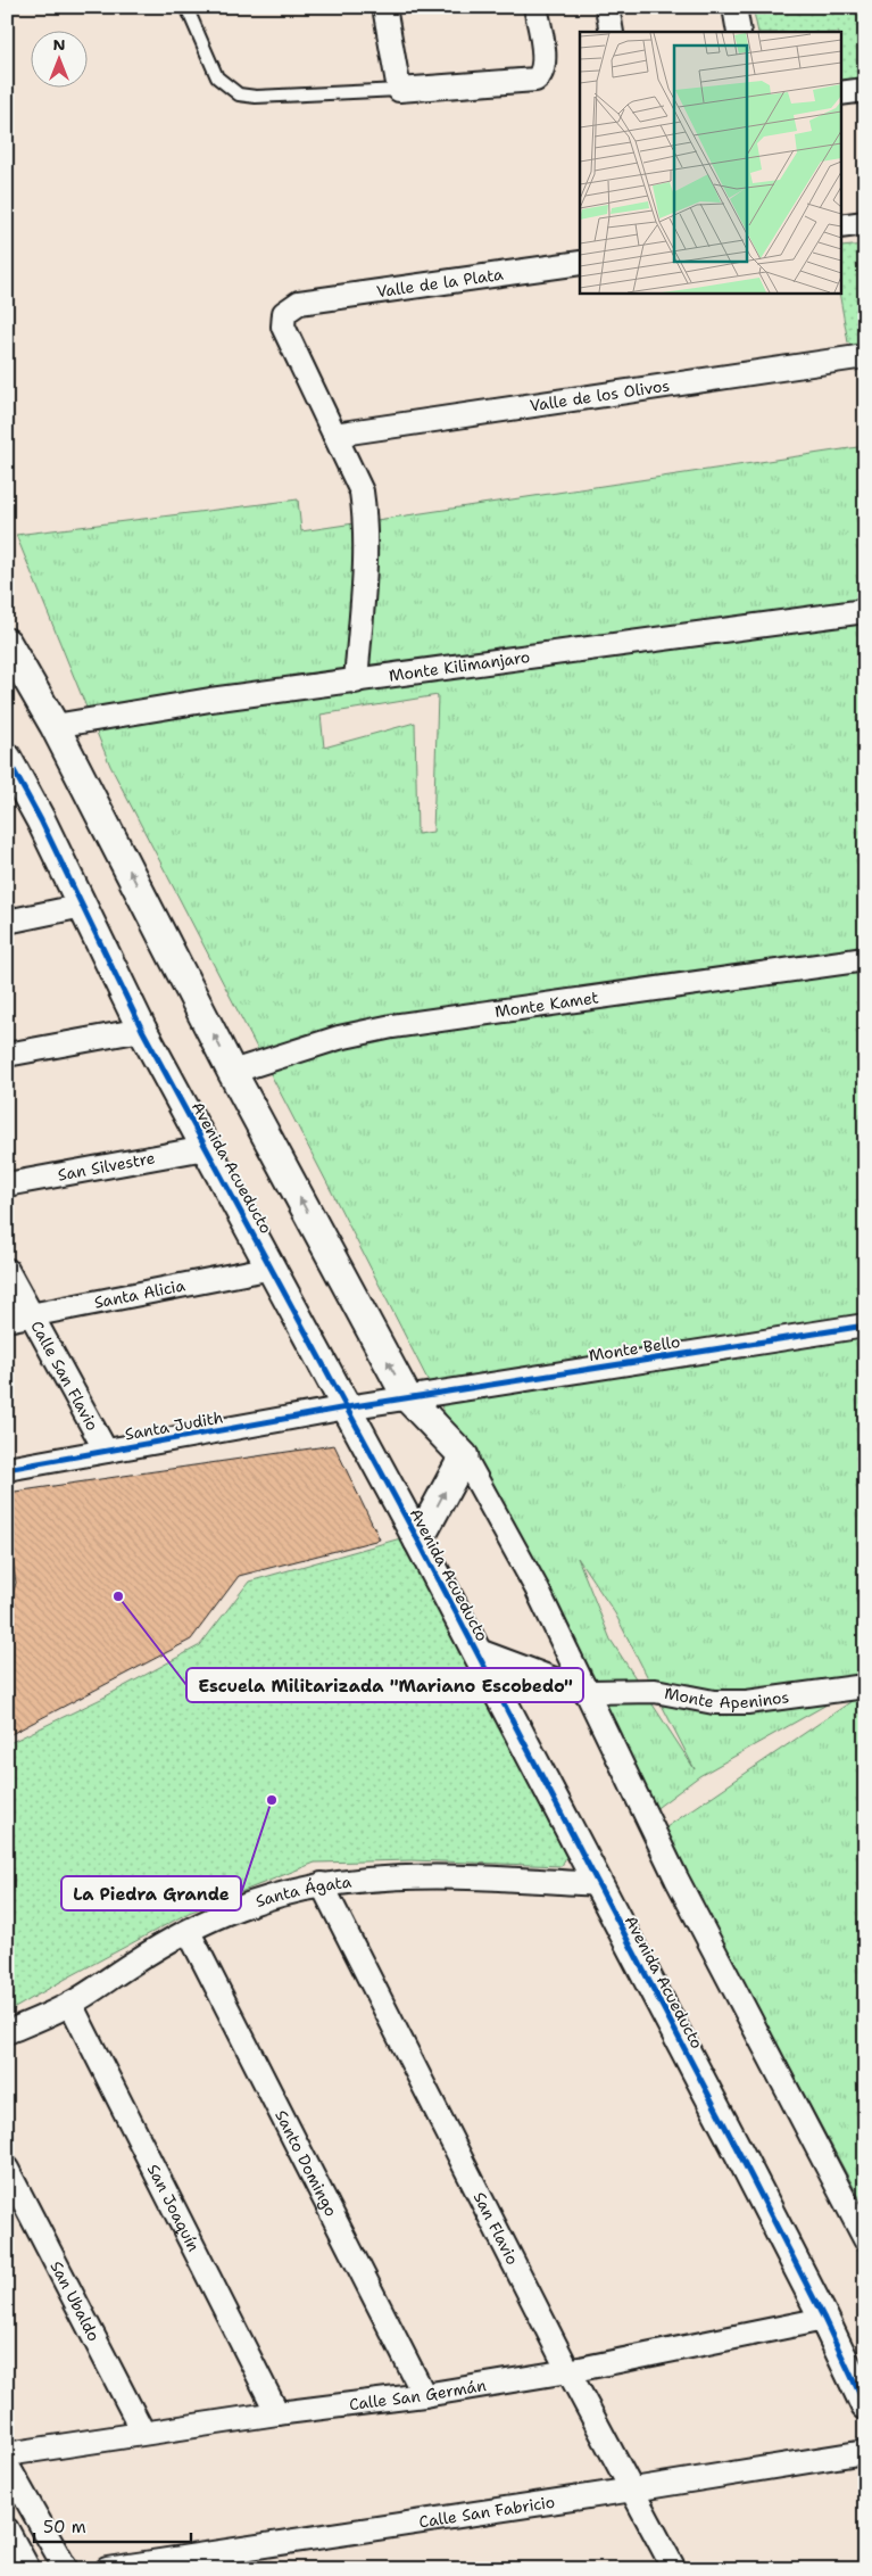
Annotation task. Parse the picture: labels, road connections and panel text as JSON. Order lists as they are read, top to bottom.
{
  "streets": {
    "street": [
      "Valle de la Plata",
      "Valle de los Olivos",
      "Monte Kilimanjaro",
      "Monte Kamet",
      "San Silvestre",
      "Avenida Acueducto",
      "Santa Alicia",
      "Monte Bello",
      "Calle San Flavio",
      "Santa Judith",
      "Monte Apeninos",
      "Santa Ágata",
      "Santo Domingo",
      "San Joaquín",
      "San Flavio",
      "San Ubaldo",
      "Calle San Germán",
      "Calle San Fabricio"
    ]
  },
  "crossings": [
    ["Valle de la Plata", "Valle de los Olivos"],
    ["San Silvestre", "Avenida Acueducto"],
    ["Avenida Acueducto", "Santa Alicia"],
    ["Avenida Acueducto", "Monte Bello"],
    ["Avenida Acueducto", "Santa Judith"],
    ["Avenida Acueducto", "Santa Ágata"],
    ["Avenida Acueducto", "Calle San Germán"],
    ["Santa Alicia", "Calle San Flavio"],
    ["Monte Bello", "Santa Judith"],
    ["Calle San Flavio", "Santa Judith"],
    ["Santa Ágata", "Santo Domingo"],
    ["Santa Ágata", "San Joaquín"],
    ["Santa Ágata", "San Flavio"],
    ["Santo Domingo", "Calle San Germán"],
    ["San Joaquín", "Calle San Germán"],
    ["San Flavio", "Calle San Germán"],
    ["San Flavio", "Calle San Fabricio"],
    ["San Ubaldo", "Calle San Germán"]
  ],
  "places": ["Escuela Militarizada \"Mariano Escobedo\"", "La Piedra Grande"],
  "scale_bar": "50 m",
  "north": "top"
}
